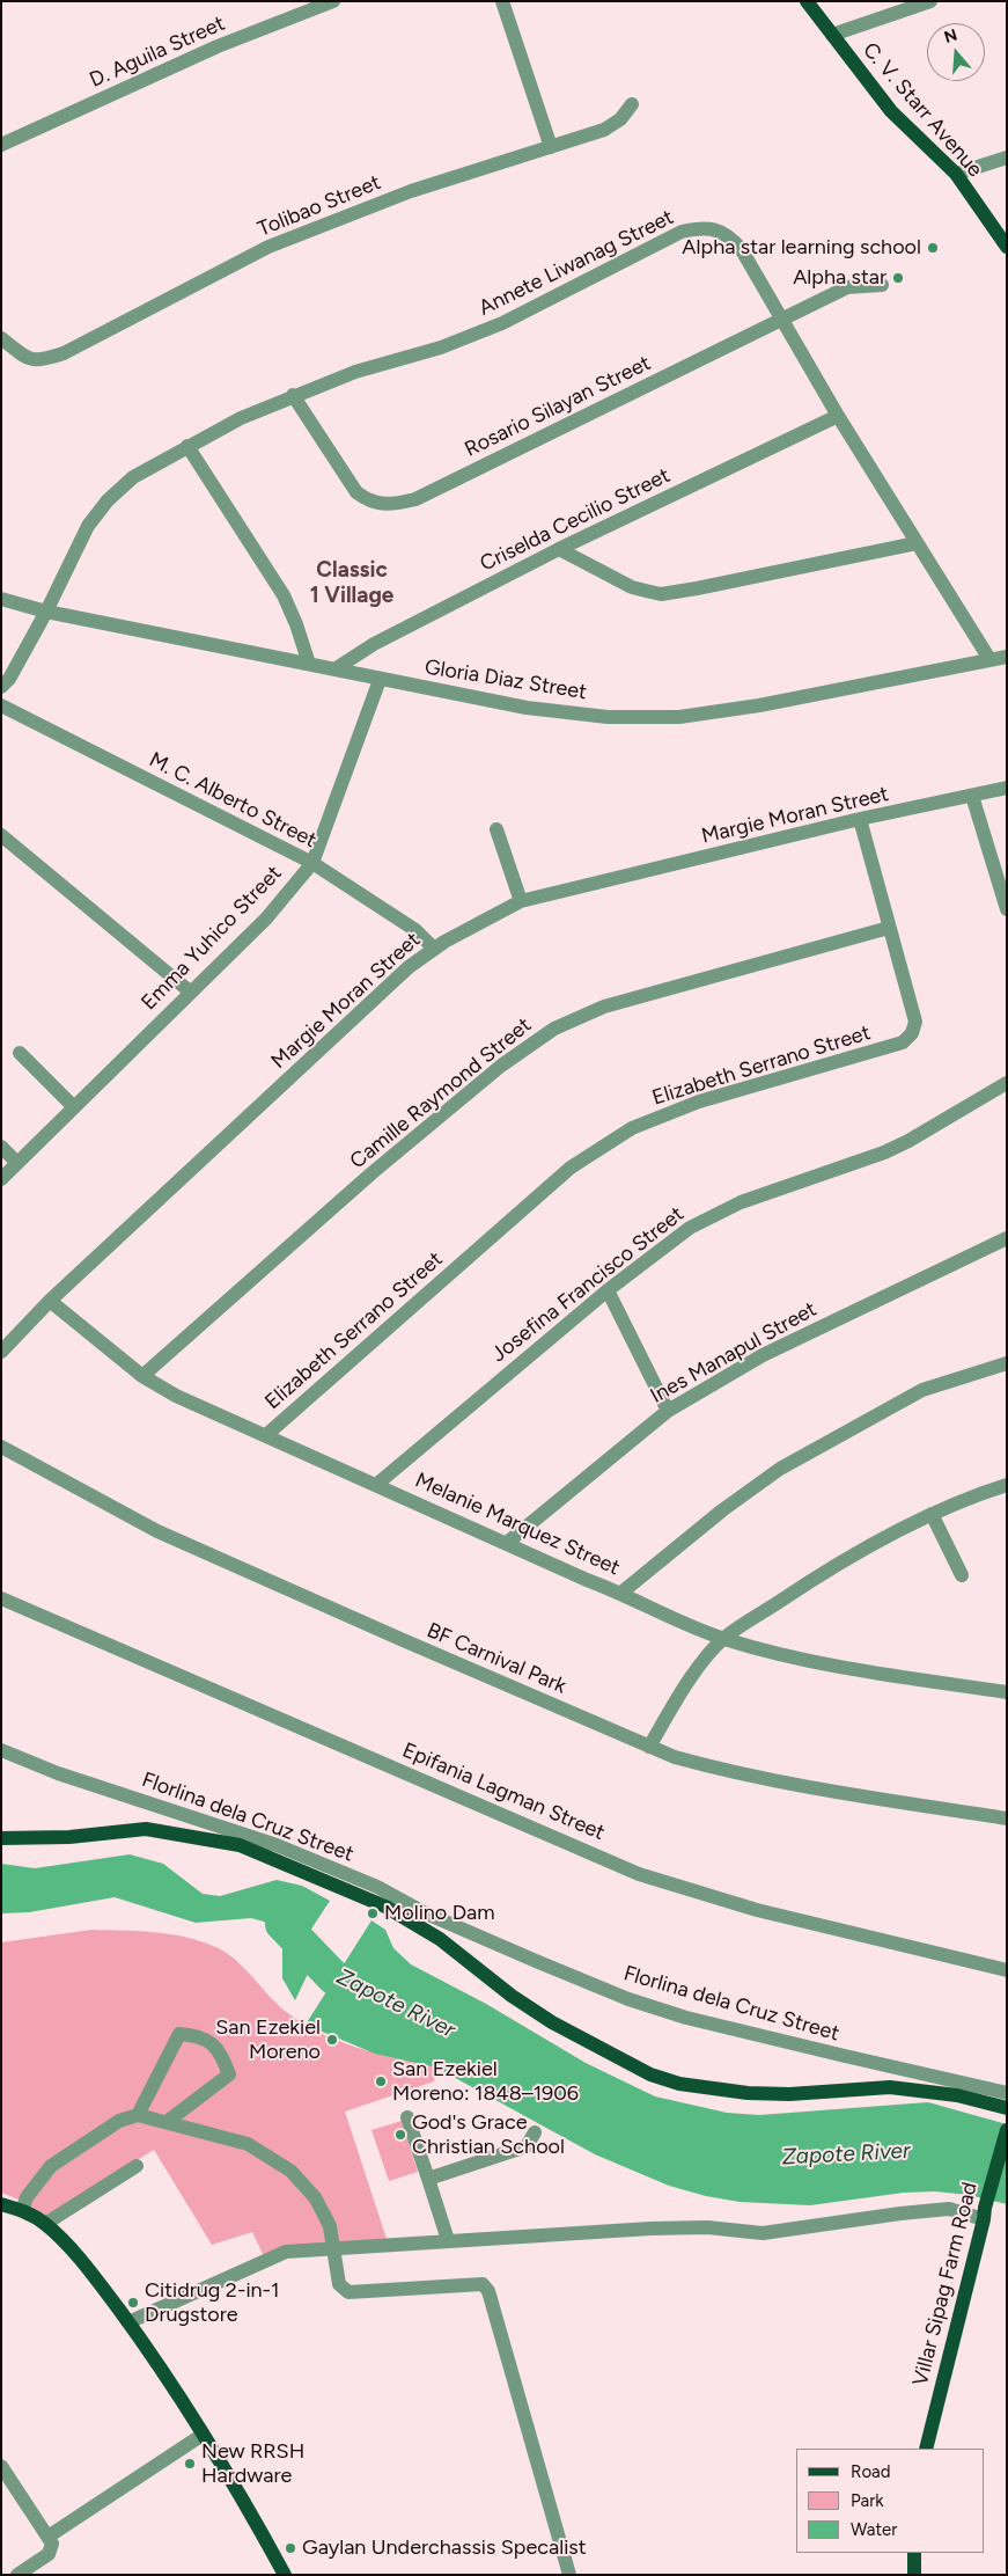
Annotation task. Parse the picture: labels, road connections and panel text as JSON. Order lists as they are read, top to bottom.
{
  "streets": {
    "main road": ["C. V. Starr Avenue", "Villar Sipag Farm Road"],
    "street": [
      "D. Aguila Street",
      "Tolibao Street",
      "Annete Liwanag Street",
      "Rosario Silayan Street",
      "Criselda Cecilio Street",
      "Gloria Diaz Street",
      "M. C. Alberto Street",
      "Margie Moran Street",
      "Emma Yuhico Street",
      "Elizabeth Serrano Street",
      "Camille Raymond Street",
      "Josefina Francisco Street",
      "Ines Manapul Street",
      "Melanie Marquez Street",
      "BF Carnival Park",
      "Epifania Lagman Street",
      "Florlina dela Cruz Street"
    ]
  },
  "crossings": [
    ["Annete Liwanag Street", "Rosario Silayan Street"],
    ["Annete Liwanag Street", "Criselda Cecilio Street"],
    ["Annete Liwanag Street", "Gloria Diaz Street"],
    ["Criselda Cecilio Street", "Gloria Diaz Street"],
    ["Gloria Diaz Street", "Emma Yuhico Street"],
    ["M. C. Alberto Street", "Margie Moran Street"],
    ["M. C. Alberto Street", "Emma Yuhico Street"],
    ["Margie Moran Street", "Elizabeth Serrano Street"],
    ["Margie Moran Street", "Melanie Marquez Street"],
    ["Elizabeth Serrano Street", "Camille Raymond Street"],
    ["Elizabeth Serrano Street", "Melanie Marquez Street"],
    ["Camille Raymond Street", "Melanie Marquez Street"],
    ["Josefina Francisco Street", "Melanie Marquez Street"],
    ["Ines Manapul Street", "Melanie Marquez Street"]
  ],
  "districts": ["Classic 1 Village"],
  "water": ["Zapote River"],
  "places": [
    "Alpha star learning school",
    "Alpha star",
    "Molino Dam",
    "San Ezekiel Moreno",
    "San Ezekiel Moreno: 1848–1906",
    "God's Grace Christian School",
    "Citidrug 2-in-1 Drugstore",
    "New RRSH Hardware",
    "Gaylan Underchassis Specalist"
  ],
  "legend": ["Road", "Park", "Water"],
  "north": "top"
}
